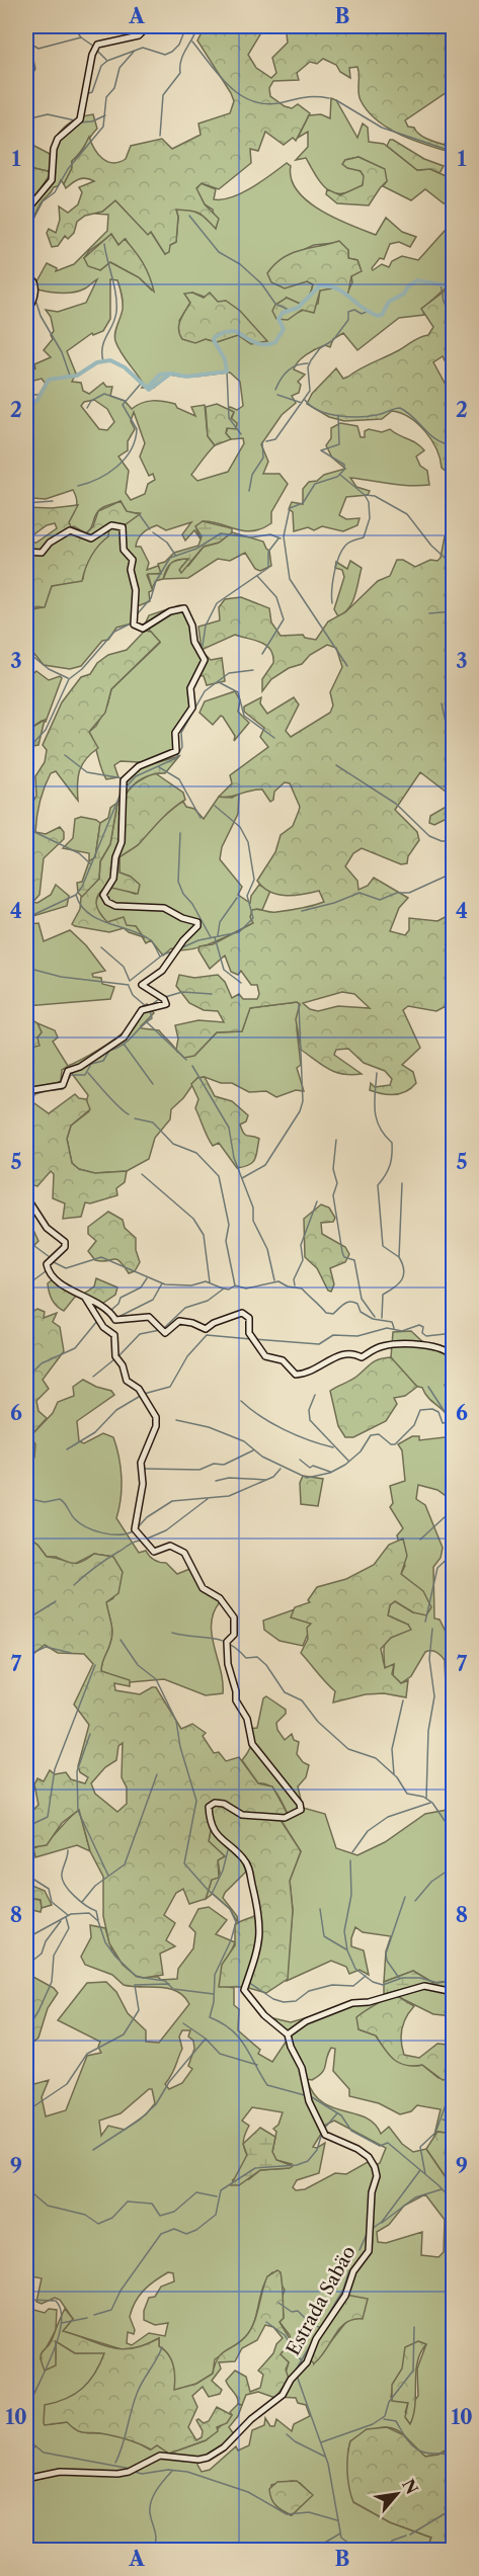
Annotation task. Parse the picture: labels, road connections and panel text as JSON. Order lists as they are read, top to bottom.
{
  "streets": {
    "street": ["Estrada Sabäo"]
  },
  "north": "top right",
  "grid": {
    "columns": ["A", "B"],
    "rows": [
      "1",
      "2",
      "3",
      "4",
      "5",
      "6",
      "7",
      "8",
      "9",
      "10"
    ]
  }
}
